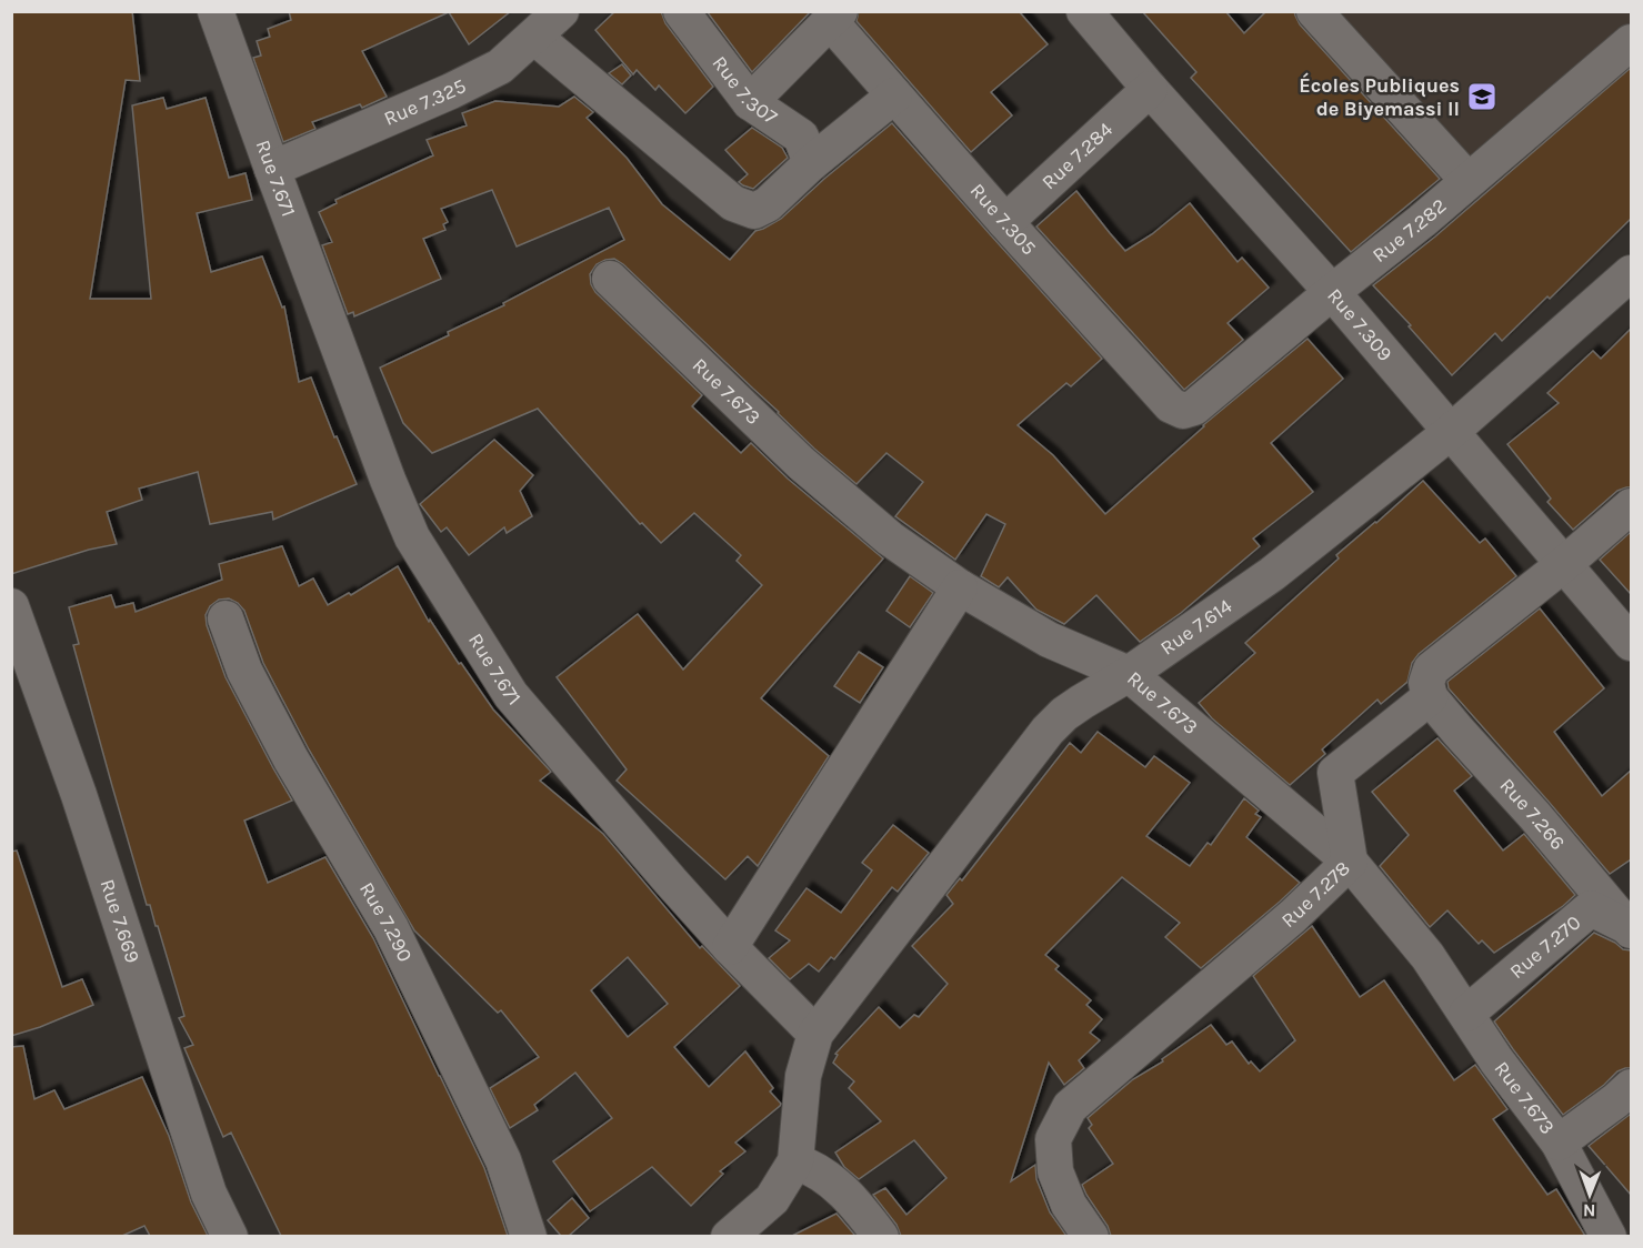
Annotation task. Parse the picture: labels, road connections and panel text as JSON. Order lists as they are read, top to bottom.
{
  "streets": {
    "street": [
      "Rue 7.307",
      "Rue 7.325",
      "Rue 7.284",
      "Rue 7.671",
      "Rue 7.305",
      "Rue 7.282",
      "Rue 7.309",
      "Rue 7.673",
      "Rue 7.614",
      "Rue 7.266",
      "Rue 7.278",
      "Rue 7.669",
      "Rue 7.290",
      "Rue 7.270"
    ]
  },
  "crossings": [
    ["Rue 7.325", "Rue 7.671"],
    ["Rue 7.284", "Rue 7.305"],
    ["Rue 7.284", "Rue 7.309"],
    ["Rue 7.671", "Rue 7.614"],
    ["Rue 7.305", "Rue 7.282"],
    ["Rue 7.282", "Rue 7.309"],
    ["Rue 7.309", "Rue 7.614"],
    ["Rue 7.673", "Rue 7.614"],
    ["Rue 7.673", "Rue 7.278"],
    ["Rue 7.673", "Rue 7.270"],
    ["Rue 7.266", "Rue 7.278"],
    ["Rue 7.266", "Rue 7.270"]
  ],
  "places": {
    "school or university": ["Écoles Publiques de Biyemassi II"]
  },
  "north": "bottom"
}
